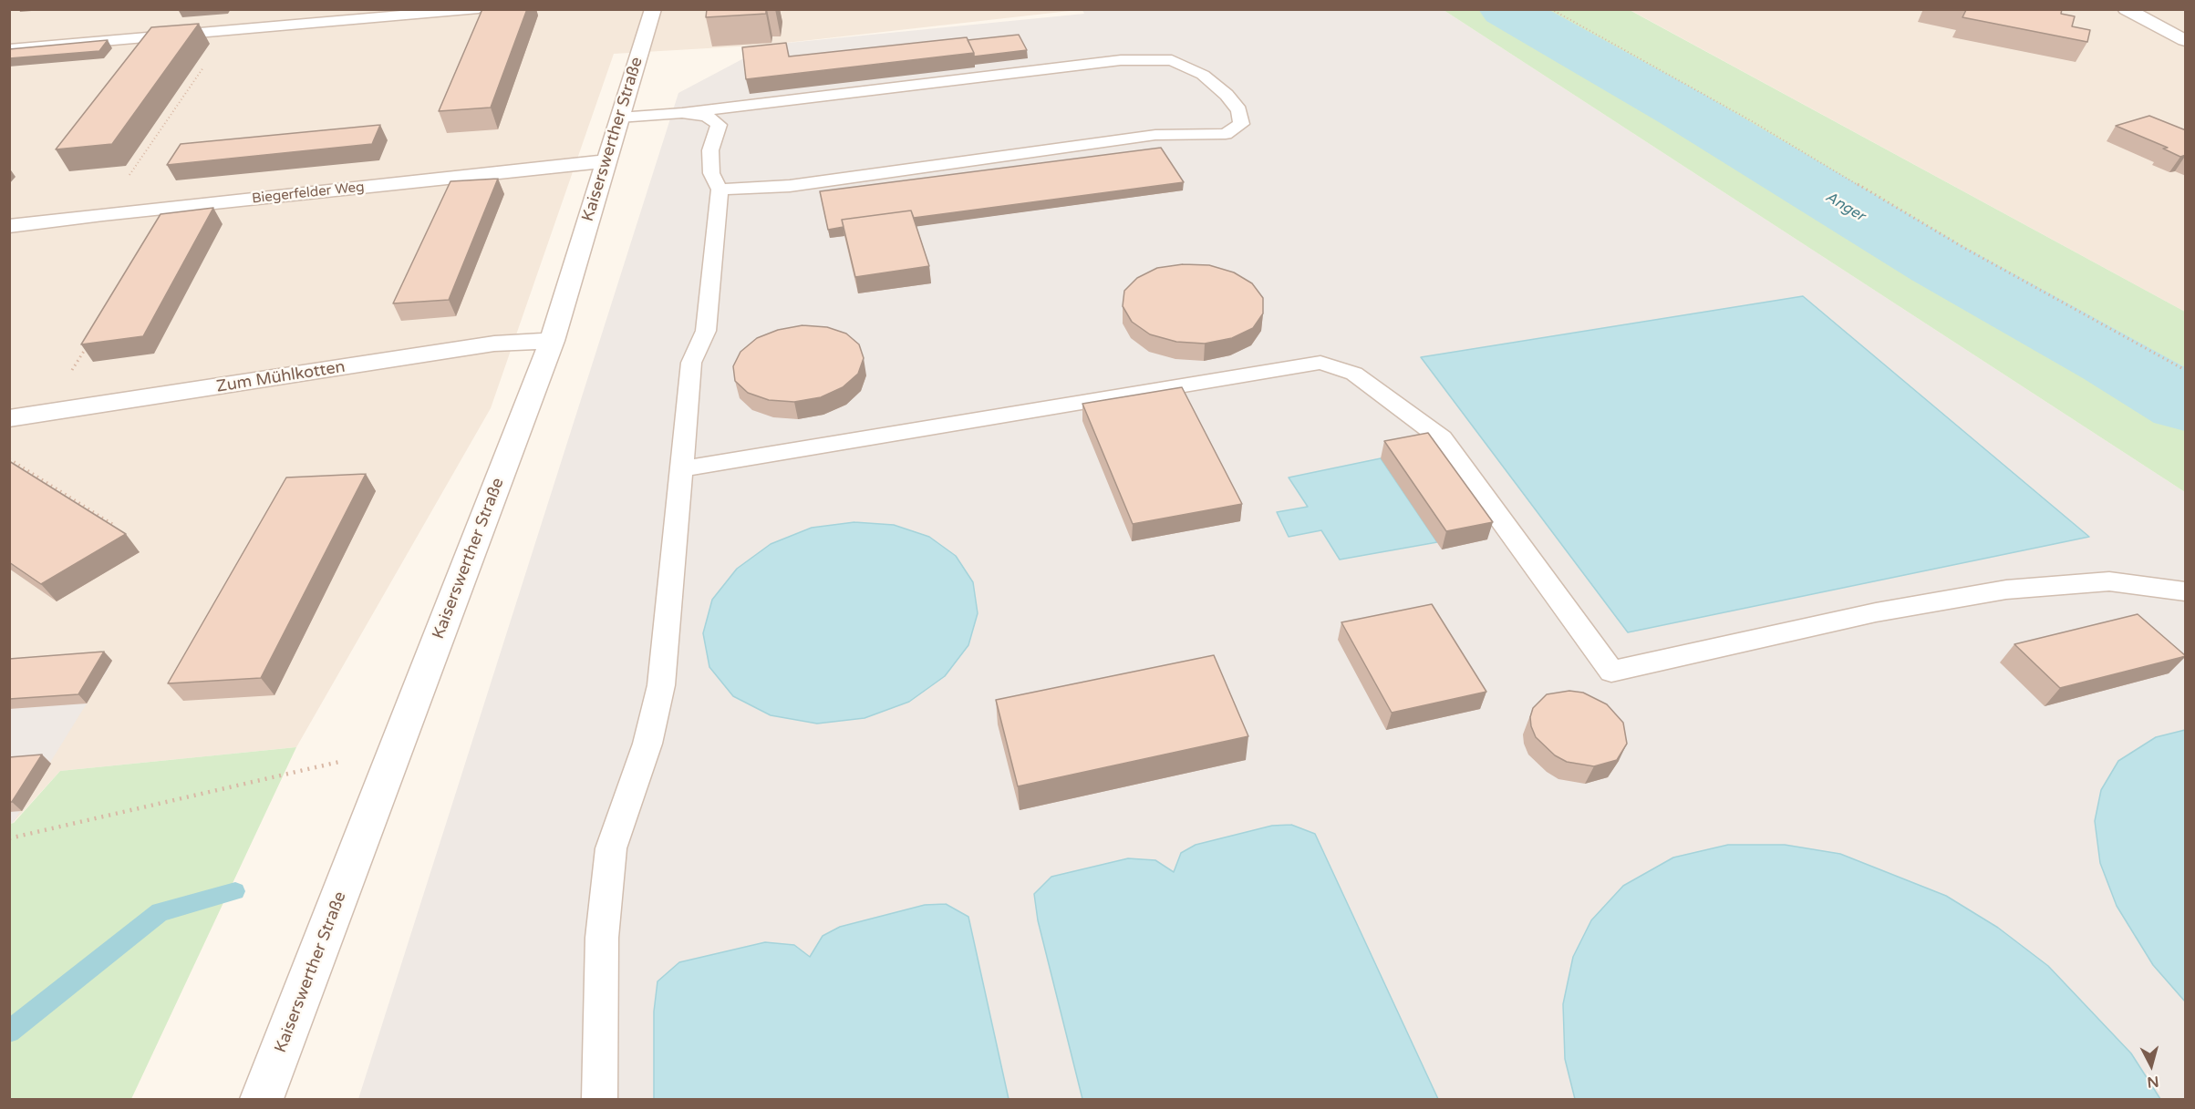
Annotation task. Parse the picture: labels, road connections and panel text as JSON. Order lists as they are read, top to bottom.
{
  "streets": {
    "street": ["Kaiserswerther Straße", "Biegerfelder Weg", "Zum Mühlkotten"]
  },
  "crossings": [
    ["Kaiserswerther Straße", "Biegerfelder Weg"],
    ["Kaiserswerther Straße", "Zum Mühlkotten"]
  ],
  "water": ["Anger"],
  "north": "bottom"
}
